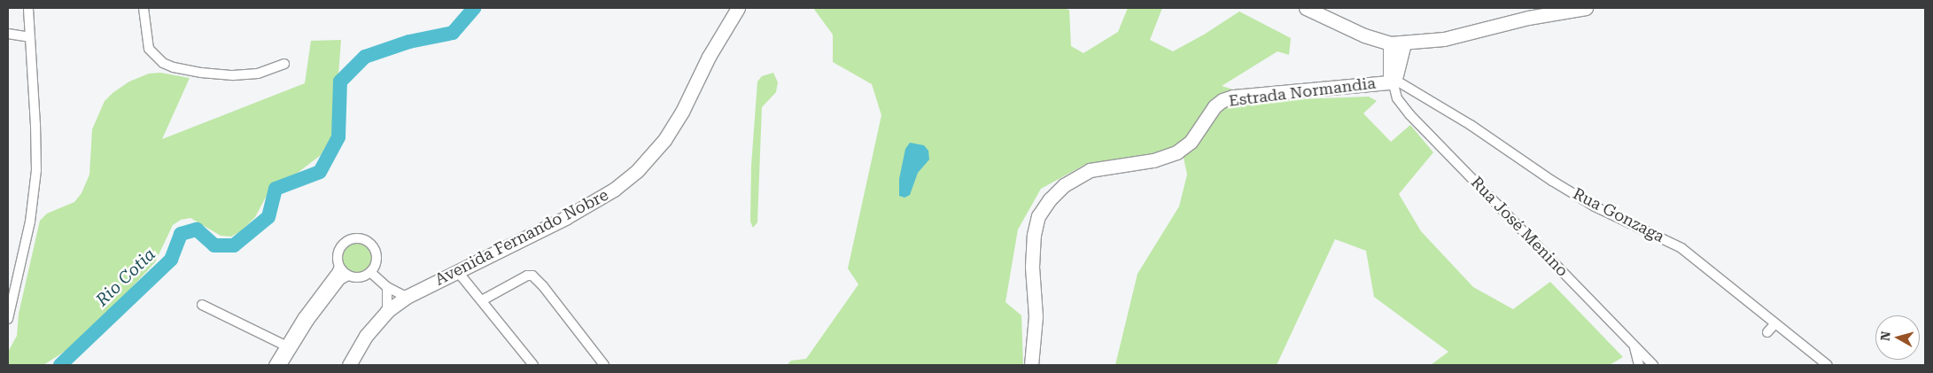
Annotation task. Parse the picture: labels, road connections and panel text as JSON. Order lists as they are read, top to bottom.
{
  "streets": {
    "main road": ["Estrada Normandia", "Rua José Menino", "Avenida Fernando Nobre"],
    "street": ["Rua Gonzaga"]
  },
  "crossings": [
    ["Estrada Normandia", "Rua Gonzaga"],
    ["Estrada Normandia", "Rua José Menino"],
    ["Rua Gonzaga", "Rua José Menino"]
  ],
  "water": ["Rio Cotia"],
  "north": "left"
}
